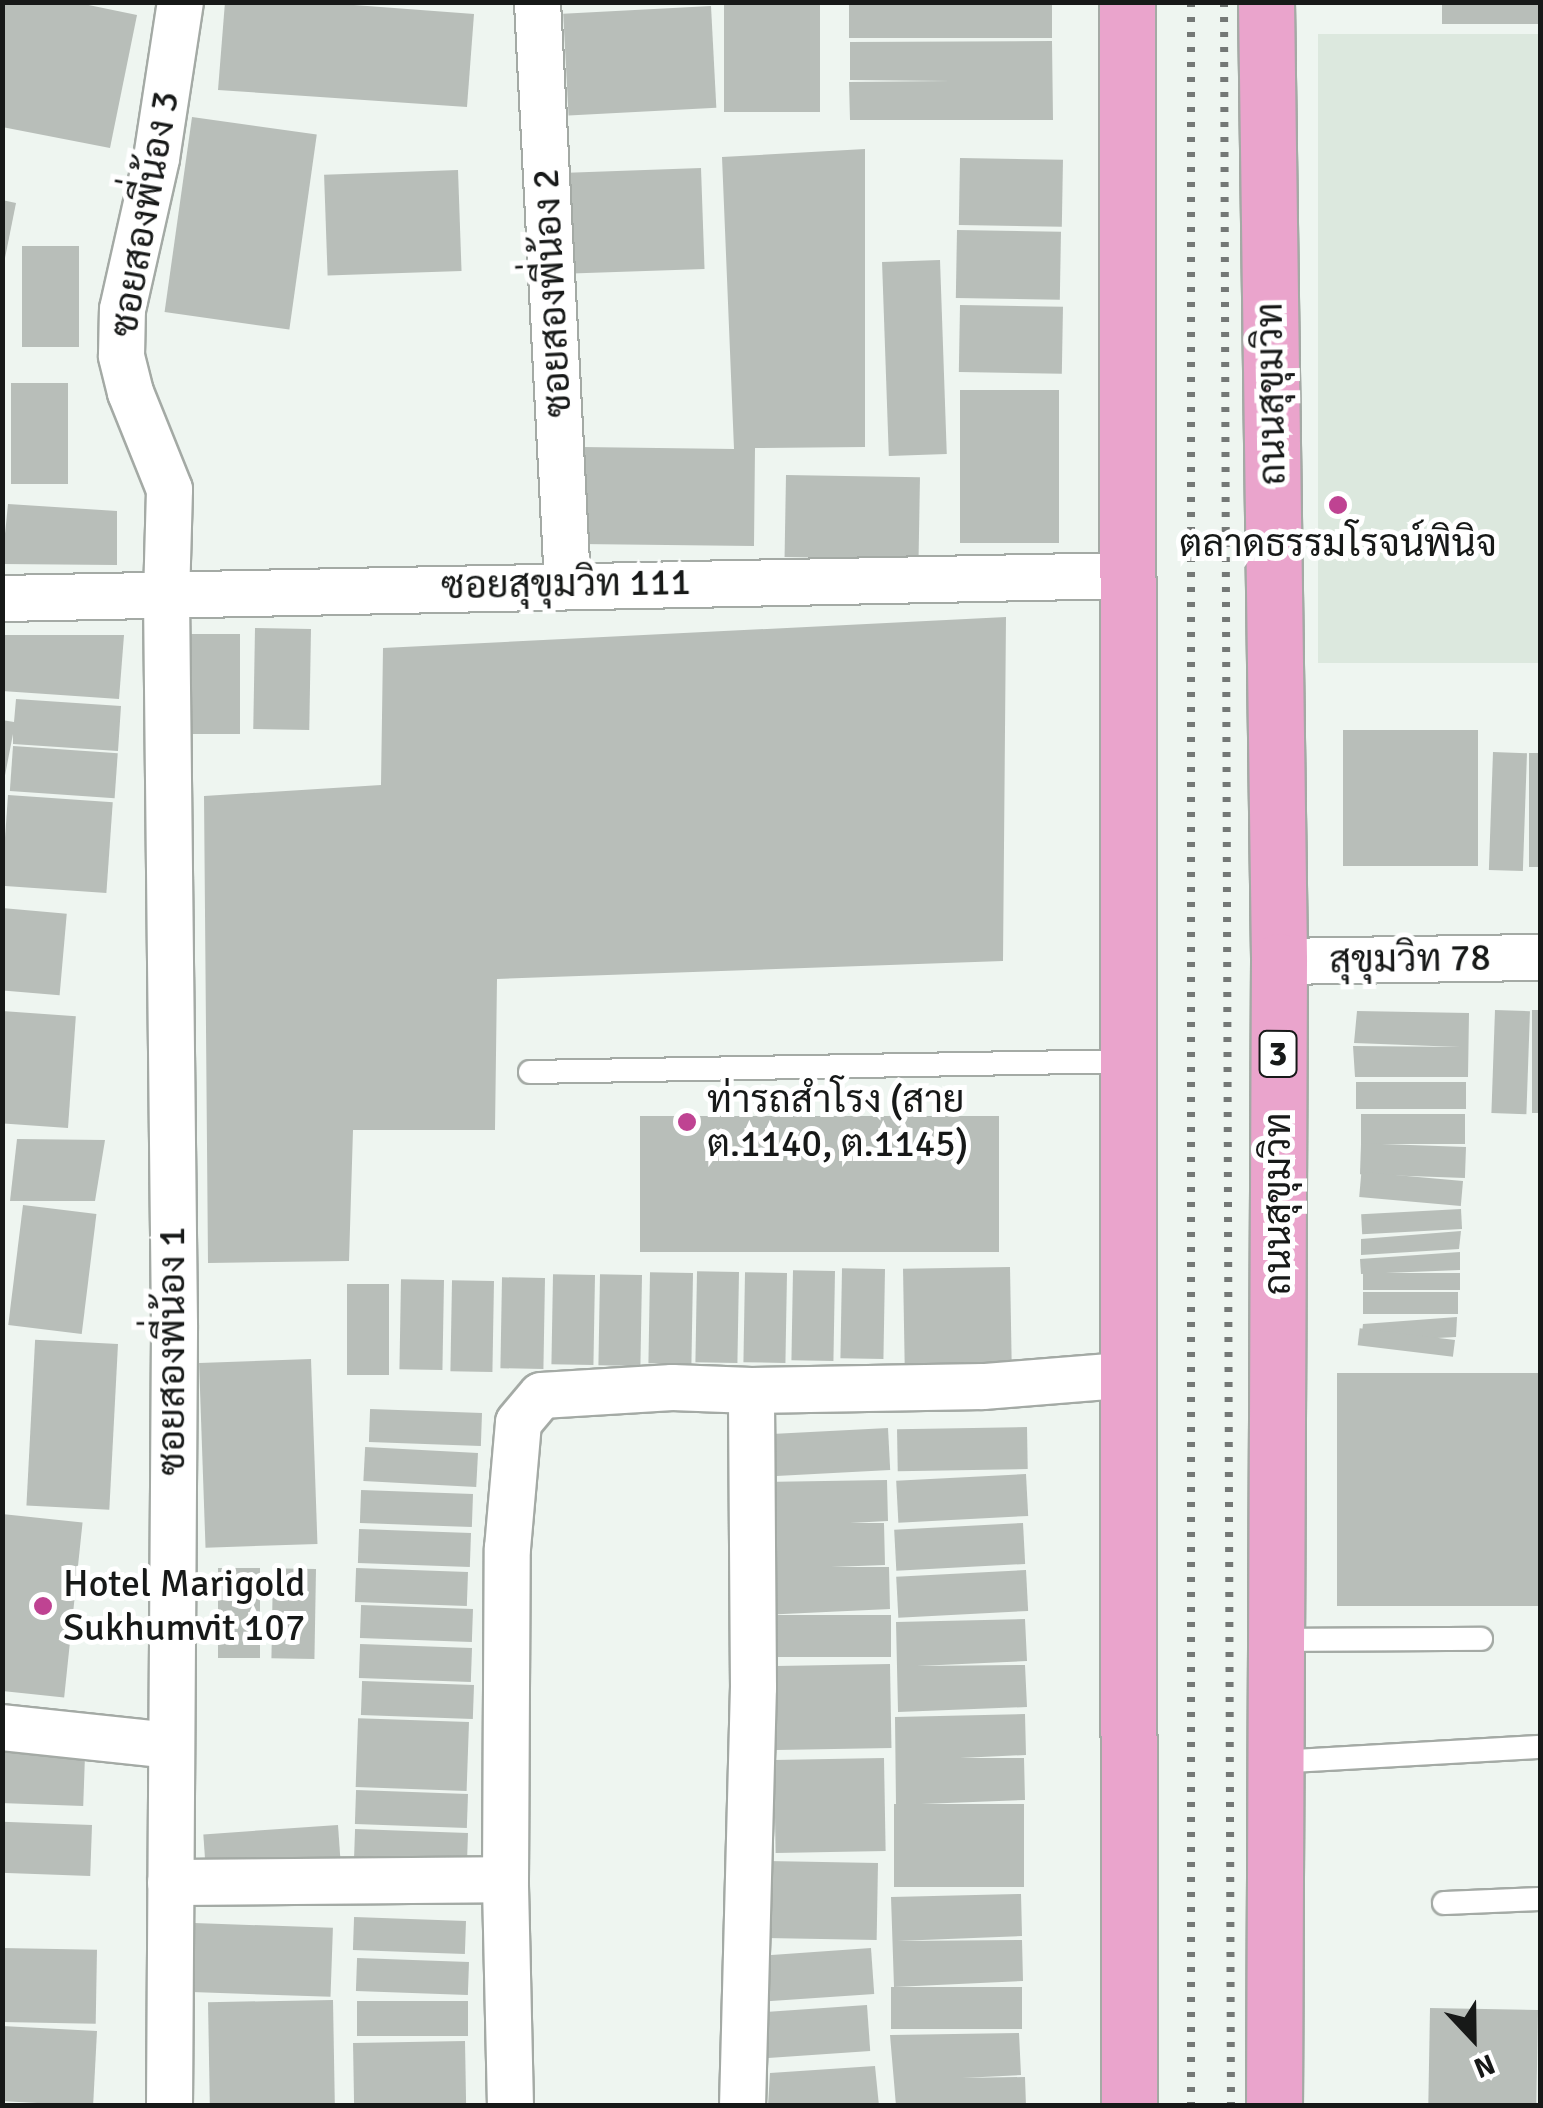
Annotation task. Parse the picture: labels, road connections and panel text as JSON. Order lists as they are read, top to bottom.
{
  "streets": {
    "highway": ["ถนนสุขุมวิท", "3"],
    "street": [
      "ซอยสองพี่น้อง 3",
      "ซอยสองพี่น้อง 2",
      "ซอยสุขุมวิท 111",
      "สุขุมวิท 78",
      "ซอยสองพี่น้อง 1"
    ]
  },
  "crossings": [
    ["ซอยสองพี่น้อง 3", "ซอยสุขุมวิท 111"],
    ["ซอยสองพี่น้อง 3", "ซอยสองพี่น้อง 1"],
    ["ซอยสองพี่น้อง 2", "ซอยสุขุมวิท 111"],
    ["ถนนสุขุมวิท", "สุขุมวิท 78"],
    ["ซอยสุขุมวิท 111", "ซอยสองพี่น้อง 1"]
  ],
  "places": ["ตลาดธรรมโรจน์พินิจ", "ท่ารถสำโรง (สาย ต.1140, ต.1145)", "Hotel Marigold Sukhumvit 107"],
  "north": "bottom"
}
